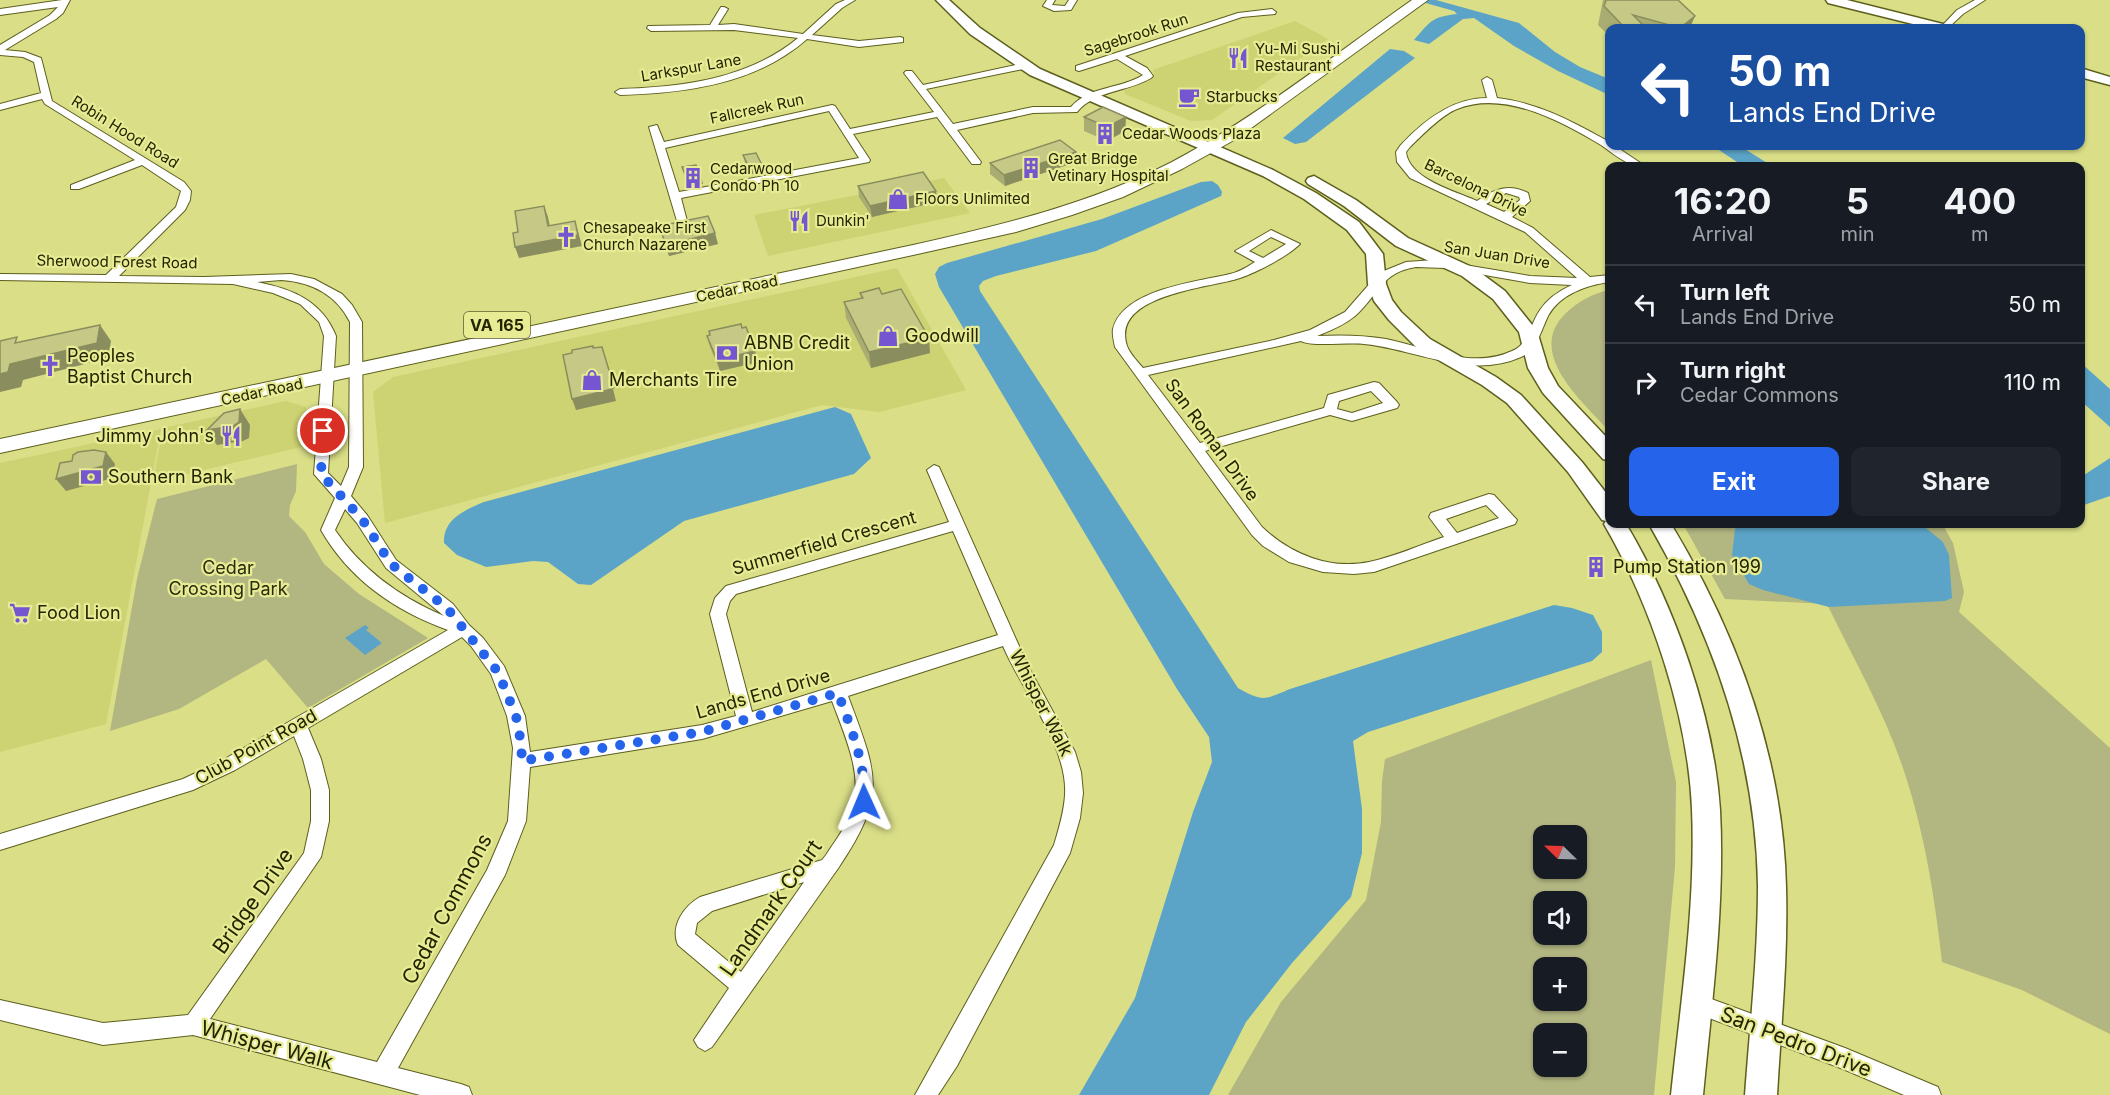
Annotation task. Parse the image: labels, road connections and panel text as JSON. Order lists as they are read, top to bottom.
{
  "streets": {
    "main road": ["Cedar Road", "VA 165"],
    "street": [
      "Sagebrook Run",
      "Larkspur Lane",
      "Fallcreek Run",
      "Robin Hood Road",
      "Barcelona Drive",
      "San Juan Drive",
      "Sherwood Forest Road",
      "San Roman Drive",
      "Summerfield Crescent",
      "Lands End Drive",
      "Whisper Walk",
      "Club Point Road",
      "Bridge Drive",
      "Landmark Court",
      "Cedar Commons",
      "San Pedro Drive"
    ]
  },
  "crossings": [
    ["Robin Hood Road", "Sherwood Forest Road"],
    ["Barcelona Drive", "San Juan Drive"],
    ["San Juan Drive", "San Roman Drive"],
    ["Sherwood Forest Road", "Cedar Road"],
    ["Sherwood Forest Road", "Cedar Commons"],
    ["Cedar Road", "Cedar Commons"],
    ["Summerfield Crescent", "Lands End Drive"],
    ["Summerfield Crescent", "Whisper Walk"],
    ["Lands End Drive", "Whisper Walk"],
    ["Lands End Drive", "Landmark Court"],
    ["Lands End Drive", "Cedar Commons"],
    ["Whisper Walk", "Bridge Drive"],
    ["Whisper Walk", "Cedar Commons"],
    ["Club Point Road", "Bridge Drive"],
    ["Club Point Road", "Cedar Commons"]
  ],
  "parks": ["Cedar Crossing Park"],
  "places": {
    "restaurant": ["Yu-Mi Sushi Restaurant", "Dunkin'", "Jimmy John's"],
    "cafe": ["Starbucks"],
    "building": [
      "Cedar Woods Plaza",
      "Great Bridge Vetinary Hospital",
      "Cedarwood Condo Ph 10",
      "Pump Station 199"
    ],
    "shop": ["Floors Unlimited", "Goodwill", "Merchants Tire"],
    "church": ["Chesapeake First Church Nazarene", "Peoples Baptist Church"],
    "bank": ["ABNB Credit Union", "Southern Bank"],
    "supermarket": ["Food Lion"]
  },
  "north": "top left",
  "page": {
    "turn": ["50 m", "Lands End Drive"],
    "eta": [
      "16:20",
      "Arrival",
      "5",
      "min",
      "400",
      "m"
    ],
    "list": [
      {
        "name": "Turn left",
        "note": "Lands End Drive",
        "value": "50 m"
      },
      {
        "name": "Turn right",
        "note": "Cedar Commons",
        "value": "110 m"
      }
    ],
    "buttons": ["Exit", "Share"],
    "map_buttons": ["+", "−"]
  }
}
